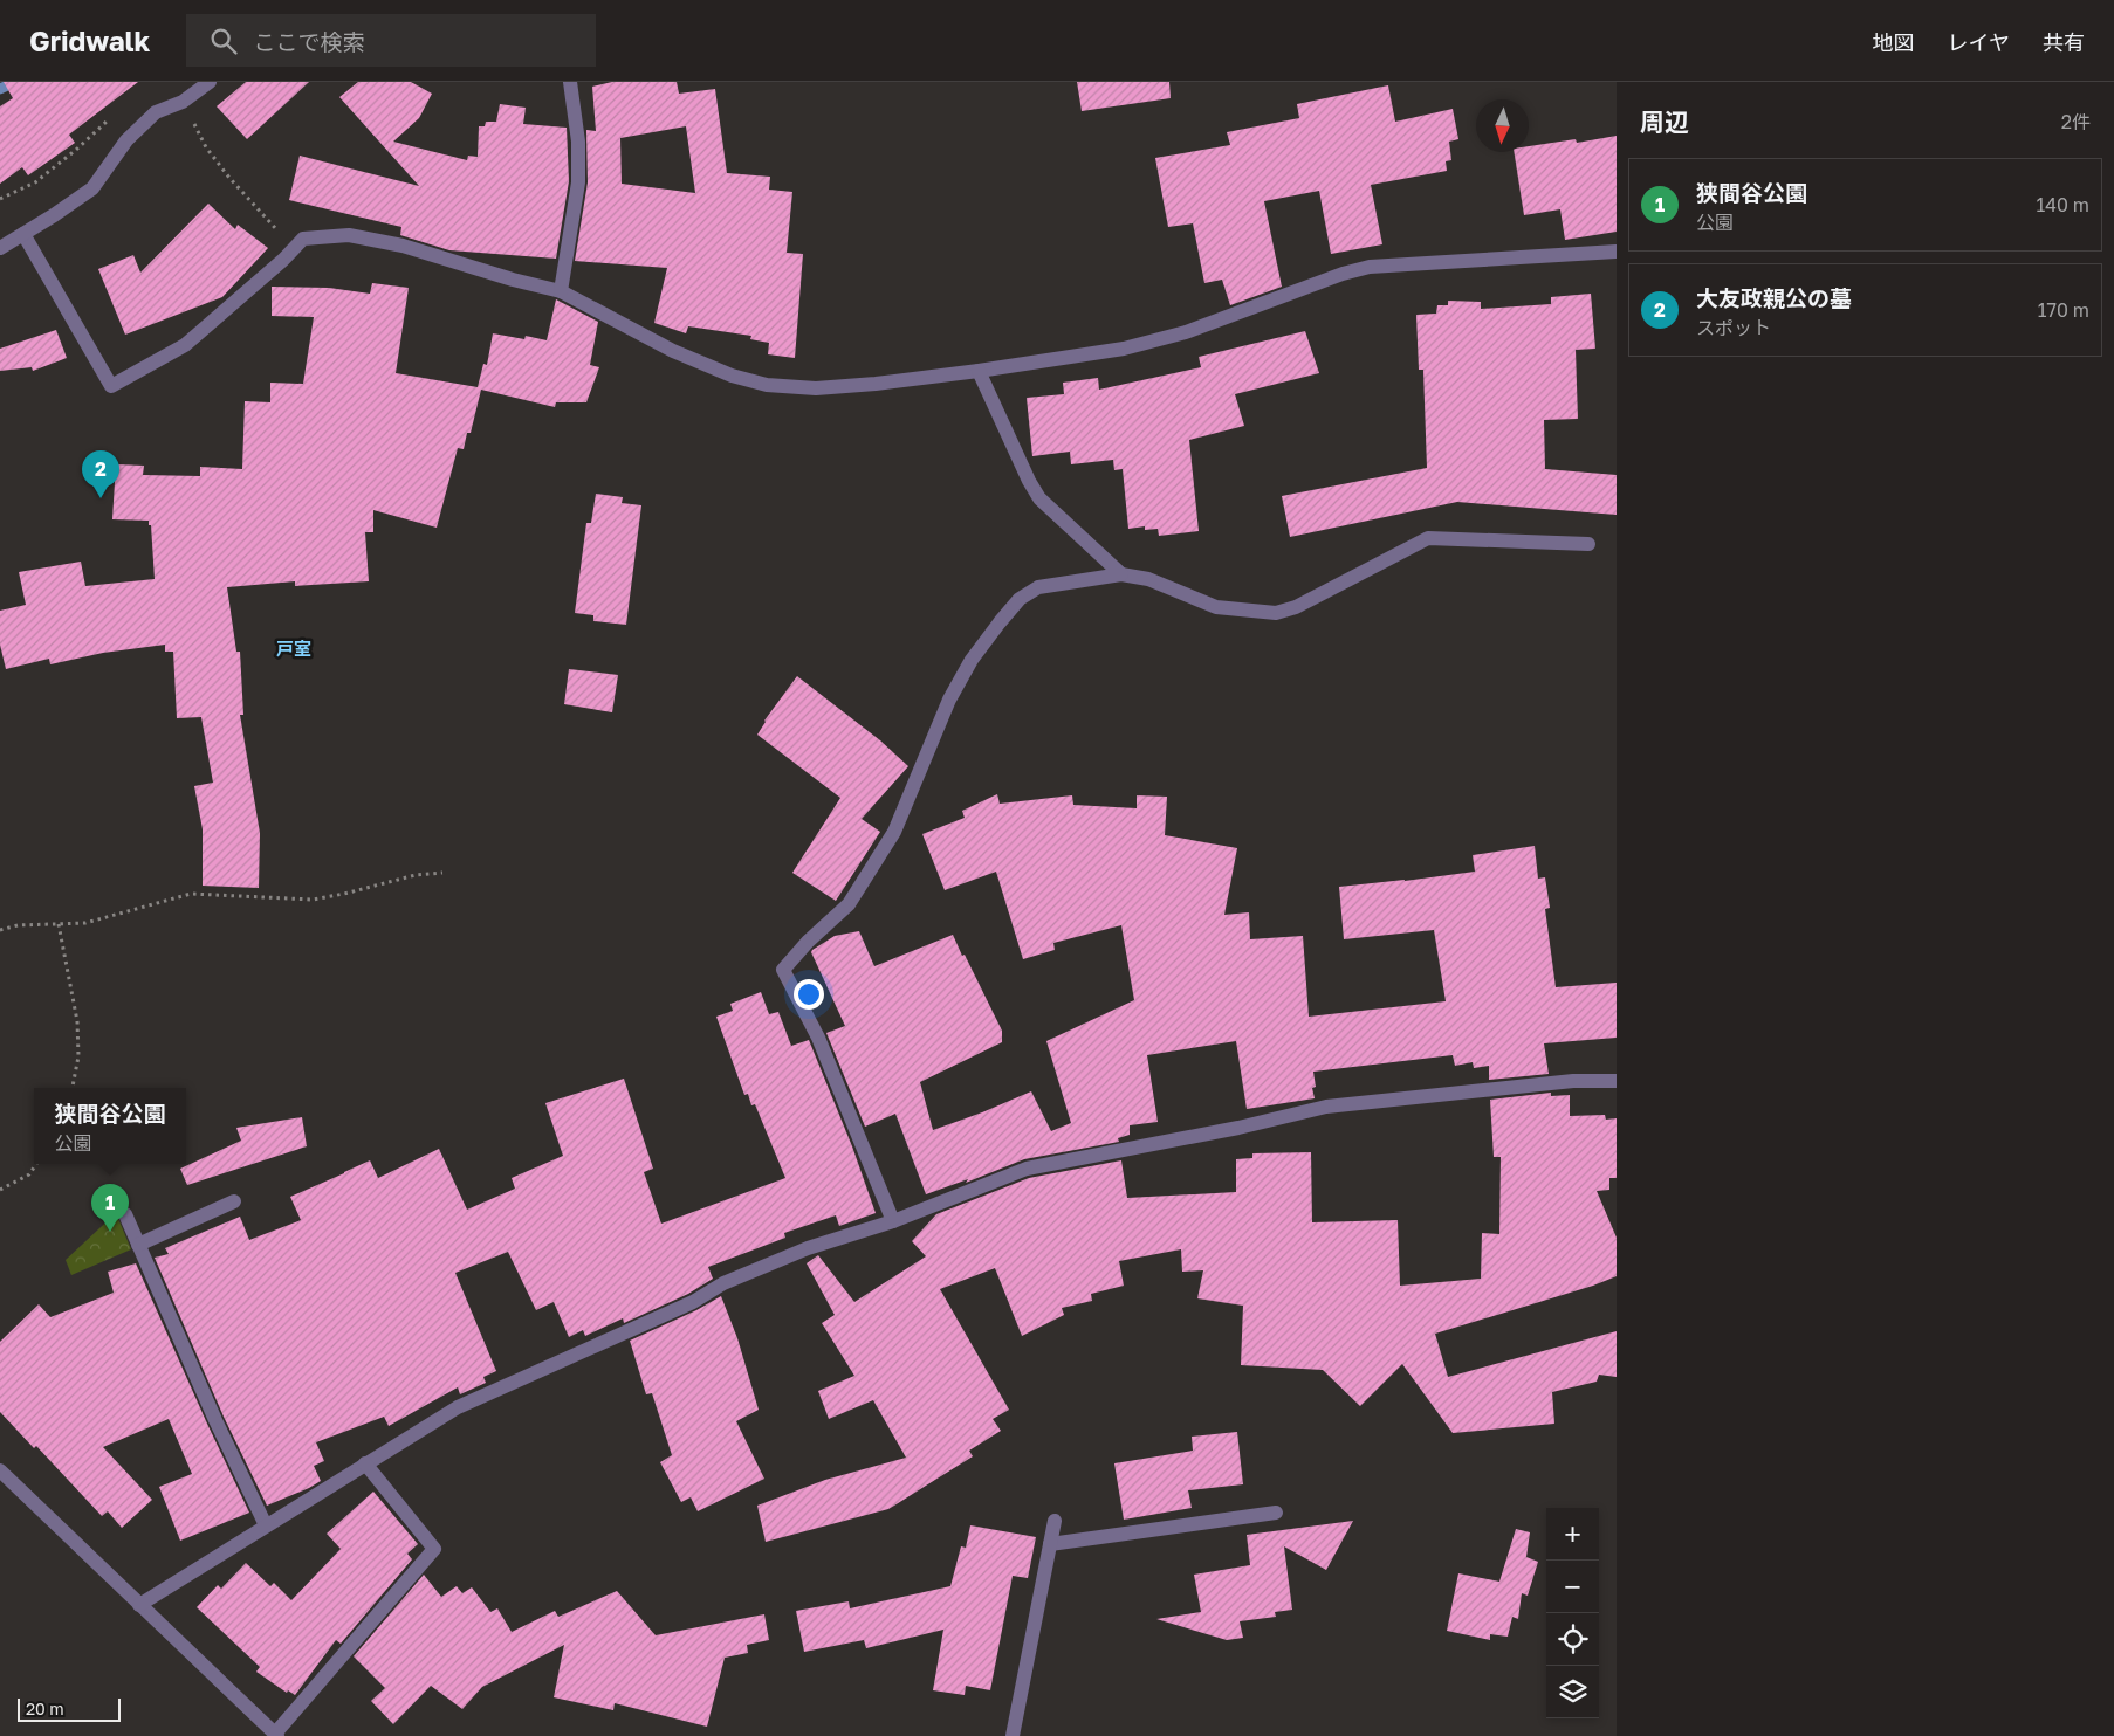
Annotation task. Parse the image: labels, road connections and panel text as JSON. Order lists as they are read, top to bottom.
{
  "districts": ["戸室"],
  "scale_bar": "20 m",
  "north": "bottom",
  "page": {
    "header": "Gridwalk",
    "search": "ここで検索",
    "nav": ["地図", "レイヤ", "共有"],
    "heading": ["周辺", "2件"],
    "list": [
      {
        "mark": "1",
        "name": "狭間谷公園",
        "note": "公園",
        "value": "140 m"
      },
      {
        "mark": "2",
        "name": "大友政親公の墓",
        "note": "スポット",
        "value": "170 m"
      }
    ],
    "pins": ["2", "1"],
    "popup": ["狭間谷公園", "公園"],
    "map_buttons": ["+", "−"],
    "scale": "20 m"
  }
}
